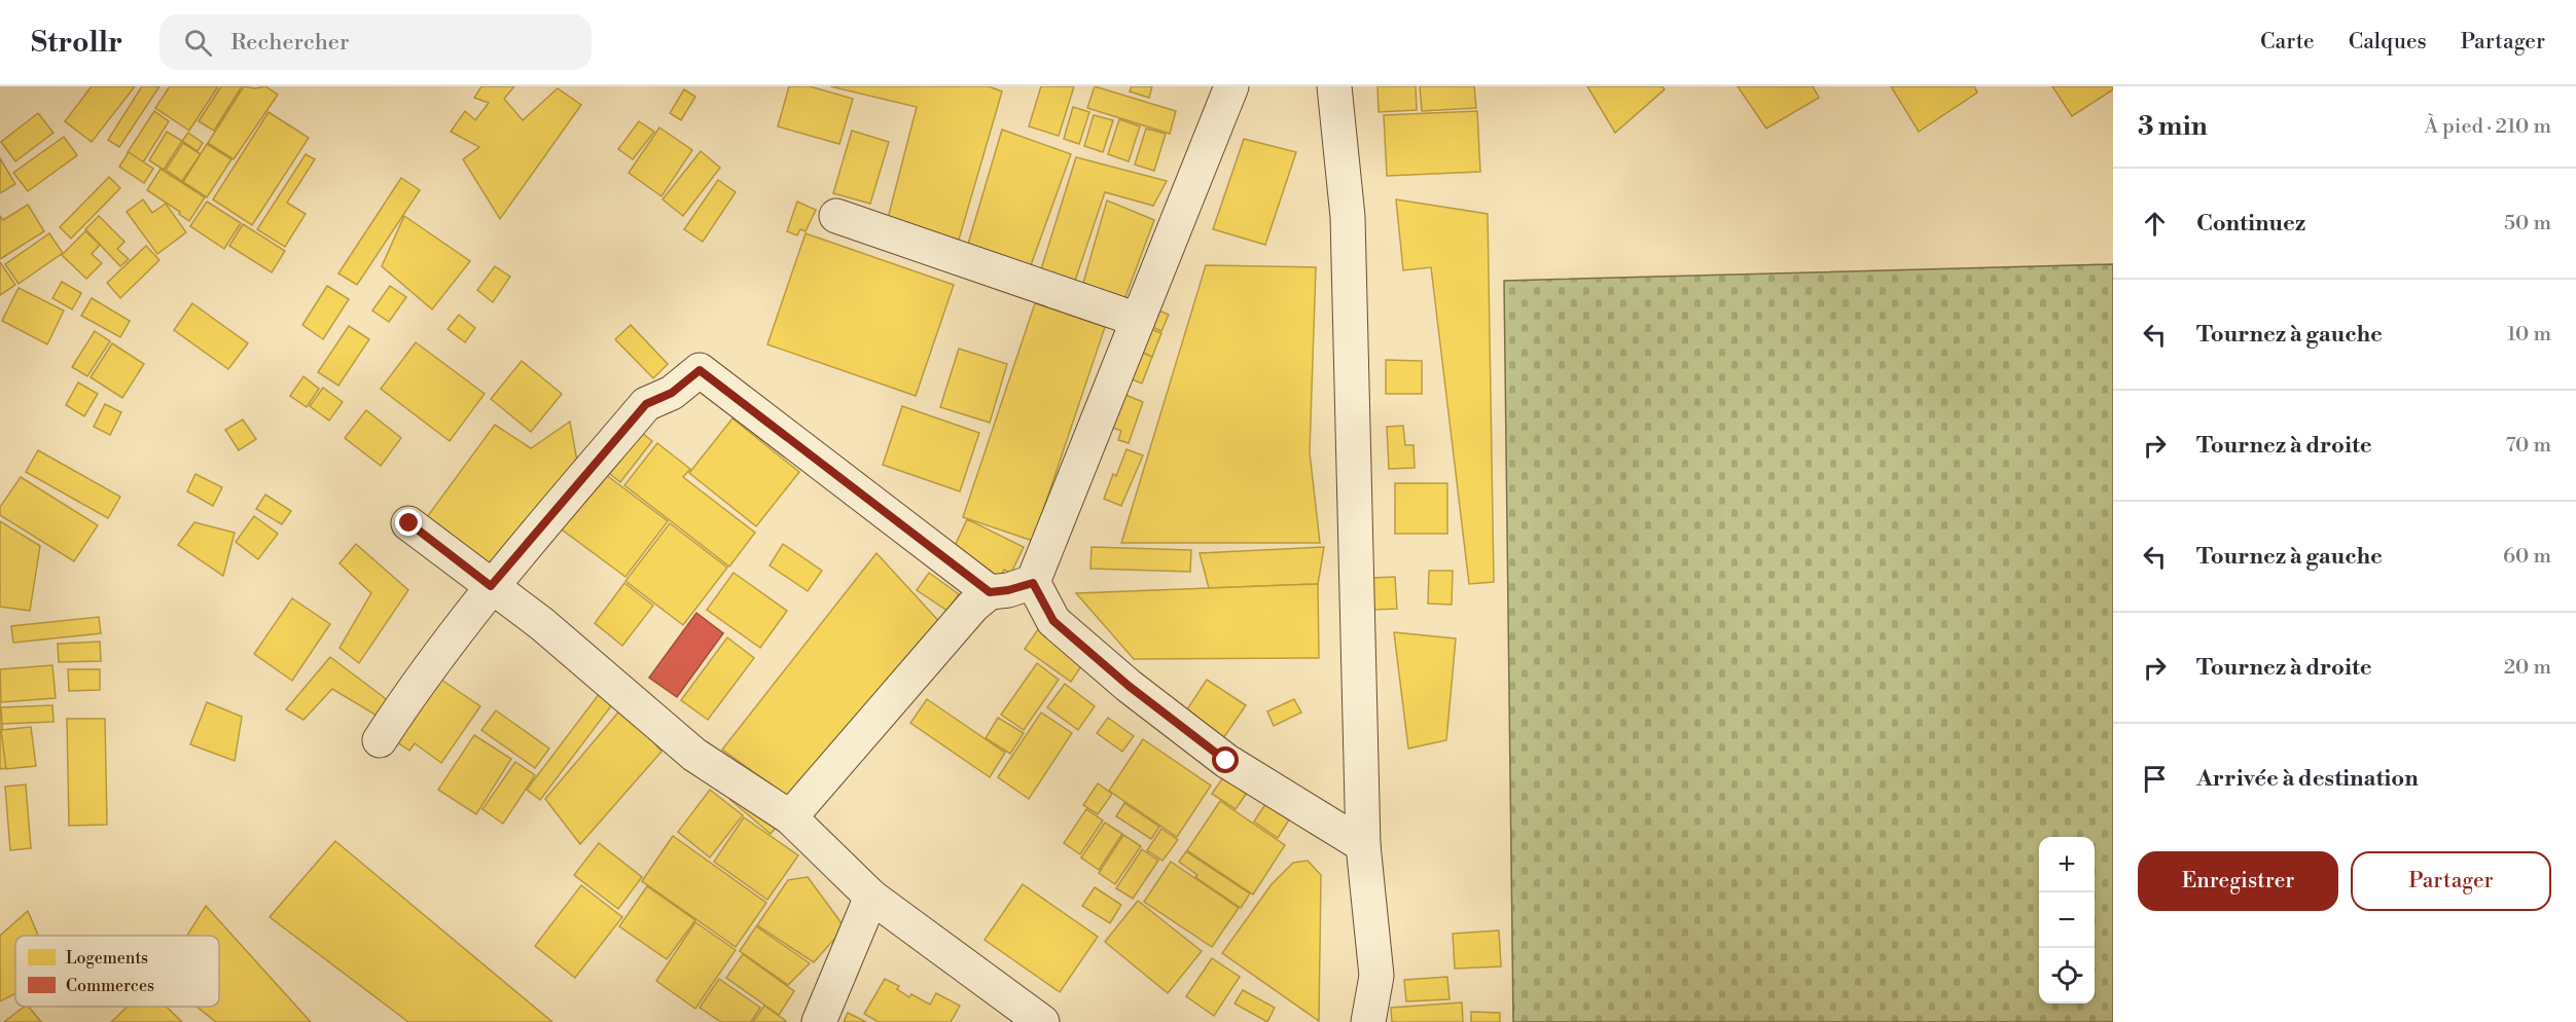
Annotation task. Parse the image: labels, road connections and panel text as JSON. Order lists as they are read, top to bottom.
{
  "legend": ["Logements", "Commerces"],
  "page": {
    "header": "Strollr",
    "search": "Rechercher",
    "nav": ["Carte", "Calques", "Partager"],
    "heading": ["3 min", "À pied · 210 m"],
    "list": [
      ["Continuez", "50 m"],
      ["Tournez à gauche", "10 m"],
      ["Tournez à droite", "70 m"],
      ["Tournez à gauche", "60 m"],
      ["Tournez à droite", "20 m"],
      "Arrivée à destination"
    ],
    "buttons": ["Enregistrer", "Partager"],
    "map_buttons": ["+", "−"]
  }
}
